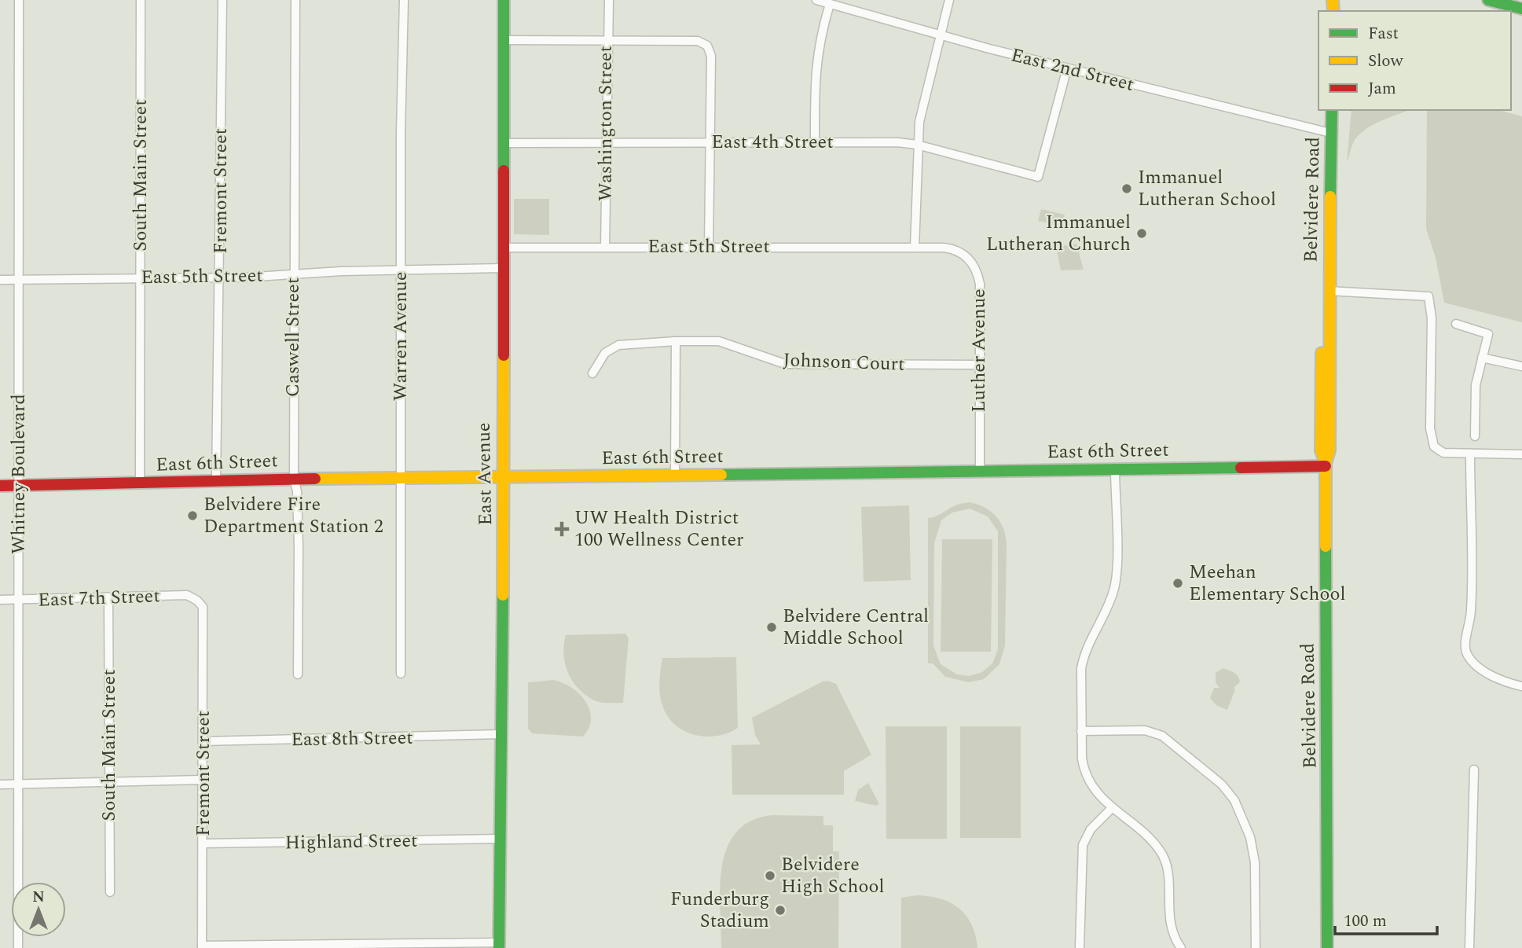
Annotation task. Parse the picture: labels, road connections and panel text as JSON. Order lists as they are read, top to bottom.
{
  "streets": {
    "street": [
      "East 2nd Street",
      "Washington Street",
      "East 4th Street",
      "South Main Street",
      "Fremont Street",
      "Belvidere Road",
      "East 5th Street",
      "Warren Avenue",
      "Caswell Street",
      "Luther Avenue",
      "Johnson Court",
      "East 6th Street",
      "Whitney Boulevard",
      "East Avenue",
      "East 7th Street",
      "East 8th Street",
      "Highland Street"
    ]
  },
  "crossings": [
    ["East 2nd Street", "East 4th Street"],
    ["East 2nd Street", "Belvidere Road"],
    ["Washington Street", "East 4th Street"],
    ["Washington Street", "East 5th Street"],
    ["East 4th Street", "East Avenue"],
    ["South Main Street", "East 5th Street"],
    ["South Main Street", "East 6th Street"],
    ["South Main Street", "East 7th Street"],
    ["Fremont Street", "East 5th Street"],
    ["Fremont Street", "East 6th Street"],
    ["Fremont Street", "East 7th Street"],
    ["Fremont Street", "East 8th Street"],
    ["Fremont Street", "Highland Street"],
    ["Belvidere Road", "East 6th Street"],
    ["East 5th Street", "Warren Avenue"],
    ["East 5th Street", "Caswell Street"],
    ["East 5th Street", "Luther Avenue"],
    ["East 5th Street", "Whitney Boulevard"],
    ["East 5th Street", "East Avenue"],
    ["Warren Avenue", "East 6th Street"],
    ["Caswell Street", "East 6th Street"],
    ["Luther Avenue", "Johnson Court"],
    ["Luther Avenue", "East 6th Street"],
    ["East 6th Street", "Whitney Boulevard"],
    ["East 6th Street", "East Avenue"],
    ["Whitney Boulevard", "East 7th Street"],
    ["East Avenue", "East 8th Street"],
    ["East Avenue", "Highland Street"]
  ],
  "places": {
    "other": [
      "Immanuel Lutheran School",
      "Immanuel Lutheran Church",
      "Belvidere Fire Department Station 2",
      "Meehan Elementary School",
      "Belvidere Central Middle School",
      "Belvidere High School",
      "Funderburg Stadium"
    ],
    "health": ["UW Health District 100 Wellness Center"]
  },
  "legend": ["Fast", "Slow", "Jam"],
  "scale_bar": "100 m",
  "north": "top"
}
